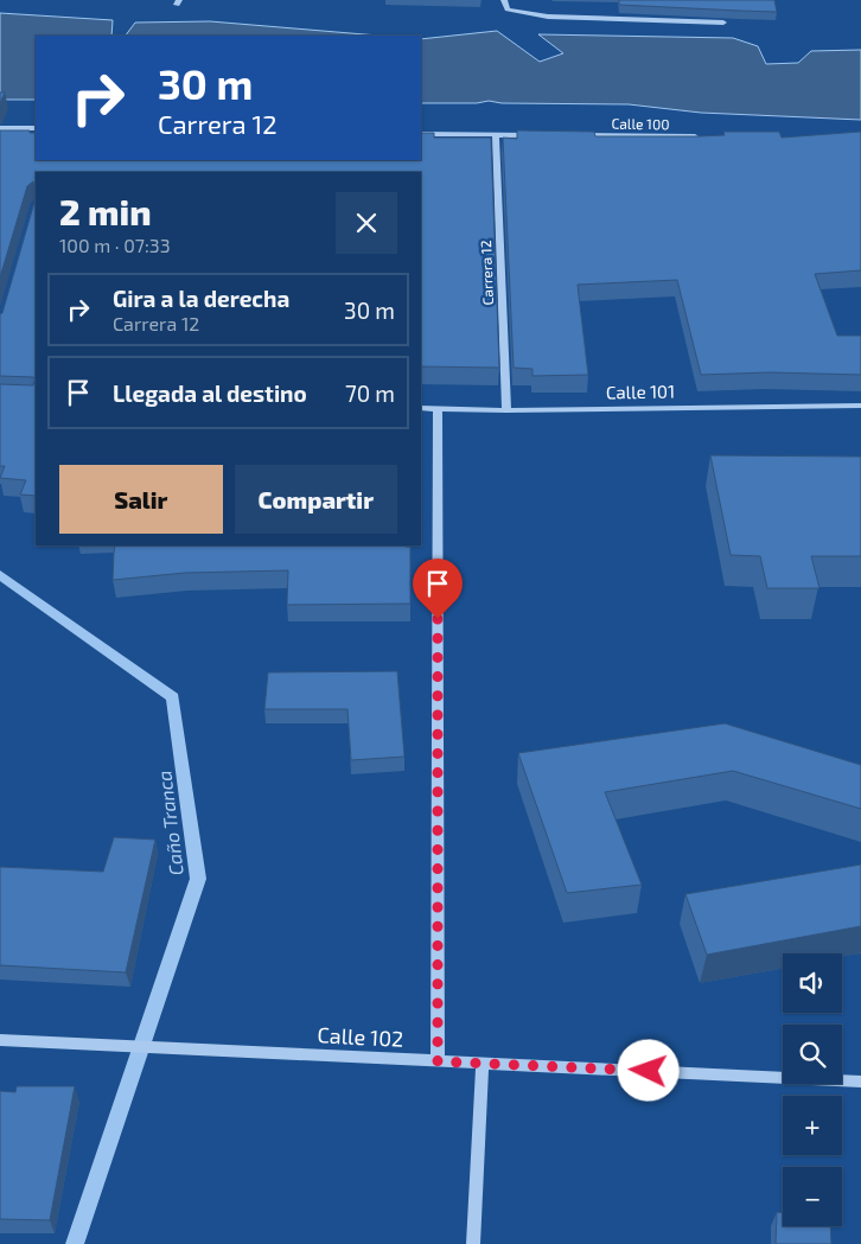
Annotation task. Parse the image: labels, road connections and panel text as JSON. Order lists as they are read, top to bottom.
{
  "streets": {
    "street": [
      "Calle 100",
      "Carrera 12",
      "Calle 101",
      "Calle 102"
    ]
  },
  "crossings": [
    ["Carrera 12", "Calle 101"]
  ],
  "water": ["Caño Tranca"],
  "page": {
    "turn": ["30 m", "Carrera 12"],
    "heading": ["2 min", "100 m · 07:33"],
    "list": [
      {
        "name": "Gira a la derecha",
        "note": "Carrera 12",
        "value": "30 m"
      },
      {
        "name": "Llegada al destino",
        "value": "70 m"
      }
    ],
    "buttons": ["Salir", "Compartir"],
    "map_buttons": ["+", "−"]
  }
}
